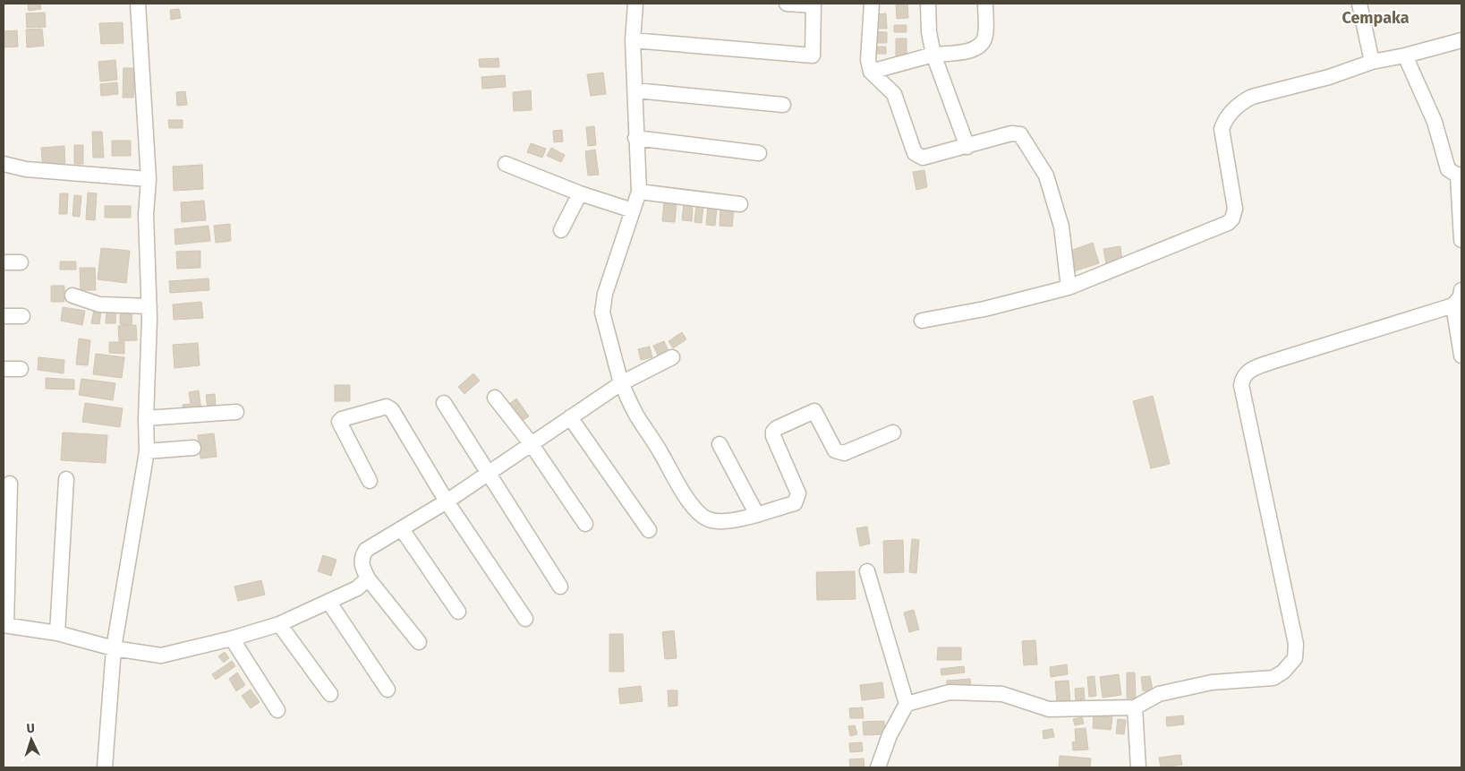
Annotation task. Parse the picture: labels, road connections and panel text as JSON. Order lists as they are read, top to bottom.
{
  "districts": ["Cempaka"],
  "north": "top"
}
